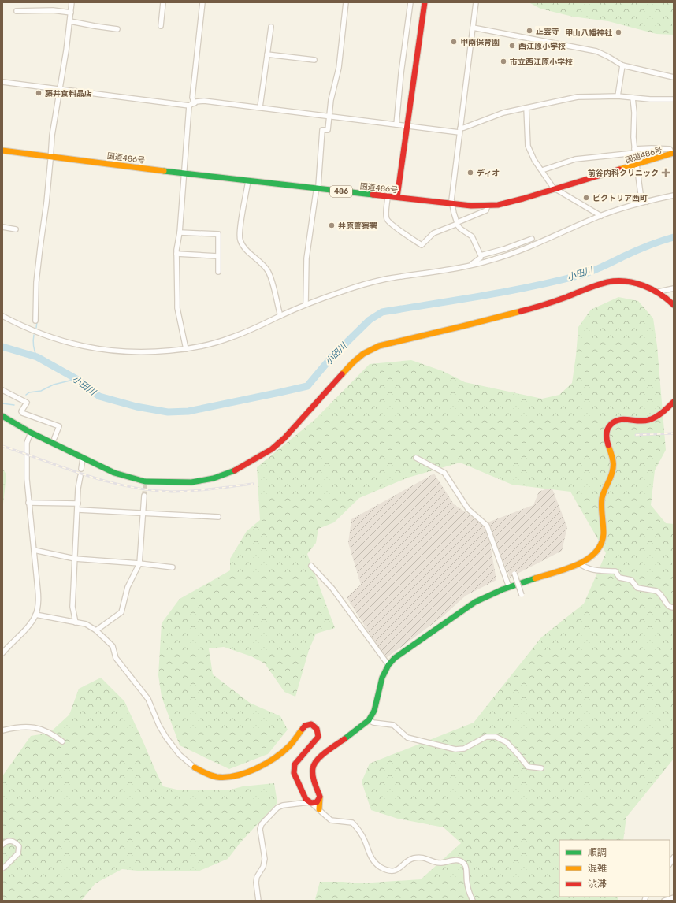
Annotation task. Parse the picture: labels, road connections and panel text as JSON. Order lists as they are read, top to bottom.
{
  "streets": {
    "main road": ["国道486号", "486"]
  },
  "water": ["小田川"],
  "places": {
    "other": [
      "正雲寺",
      "甲山八幡神社",
      "甲南保育園",
      "西江原小学校",
      "市立西江原小学校",
      "藤井食料品店",
      "ディオ",
      "ビクトリア西町",
      "井原警察署"
    ],
    "health": ["前谷内科クリニック"]
  },
  "legend": ["順調", "混雑", "渋滞"]
}
